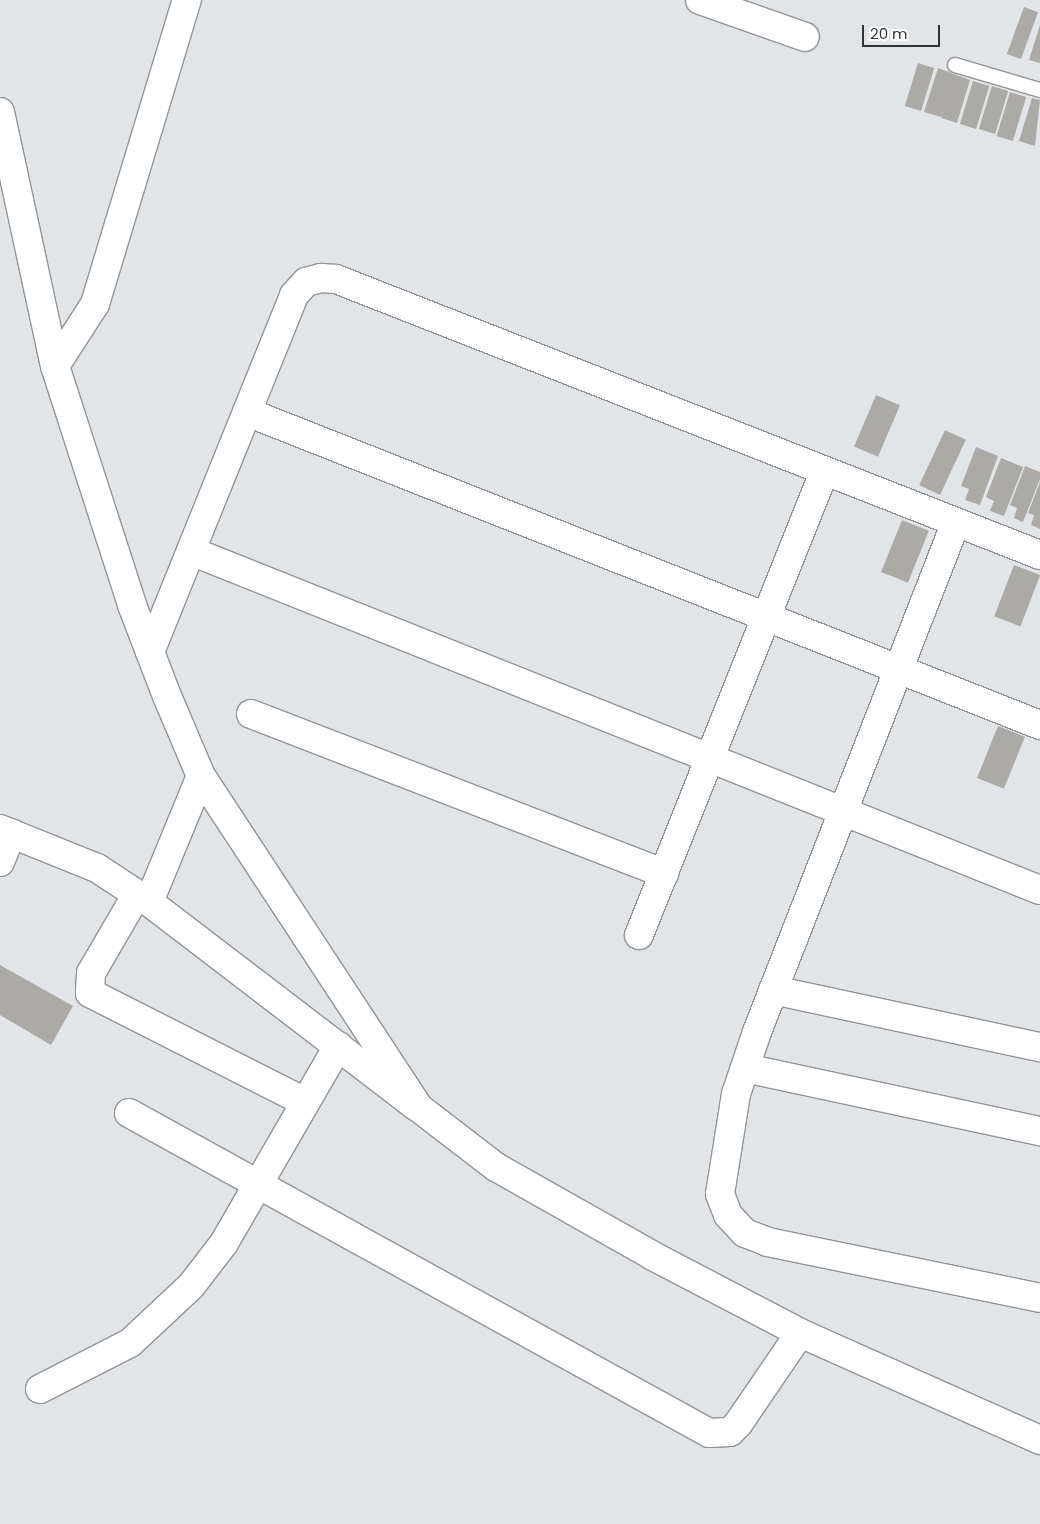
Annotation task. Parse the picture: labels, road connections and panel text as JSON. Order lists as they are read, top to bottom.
{
  "scale_bar": "20 m"
}
